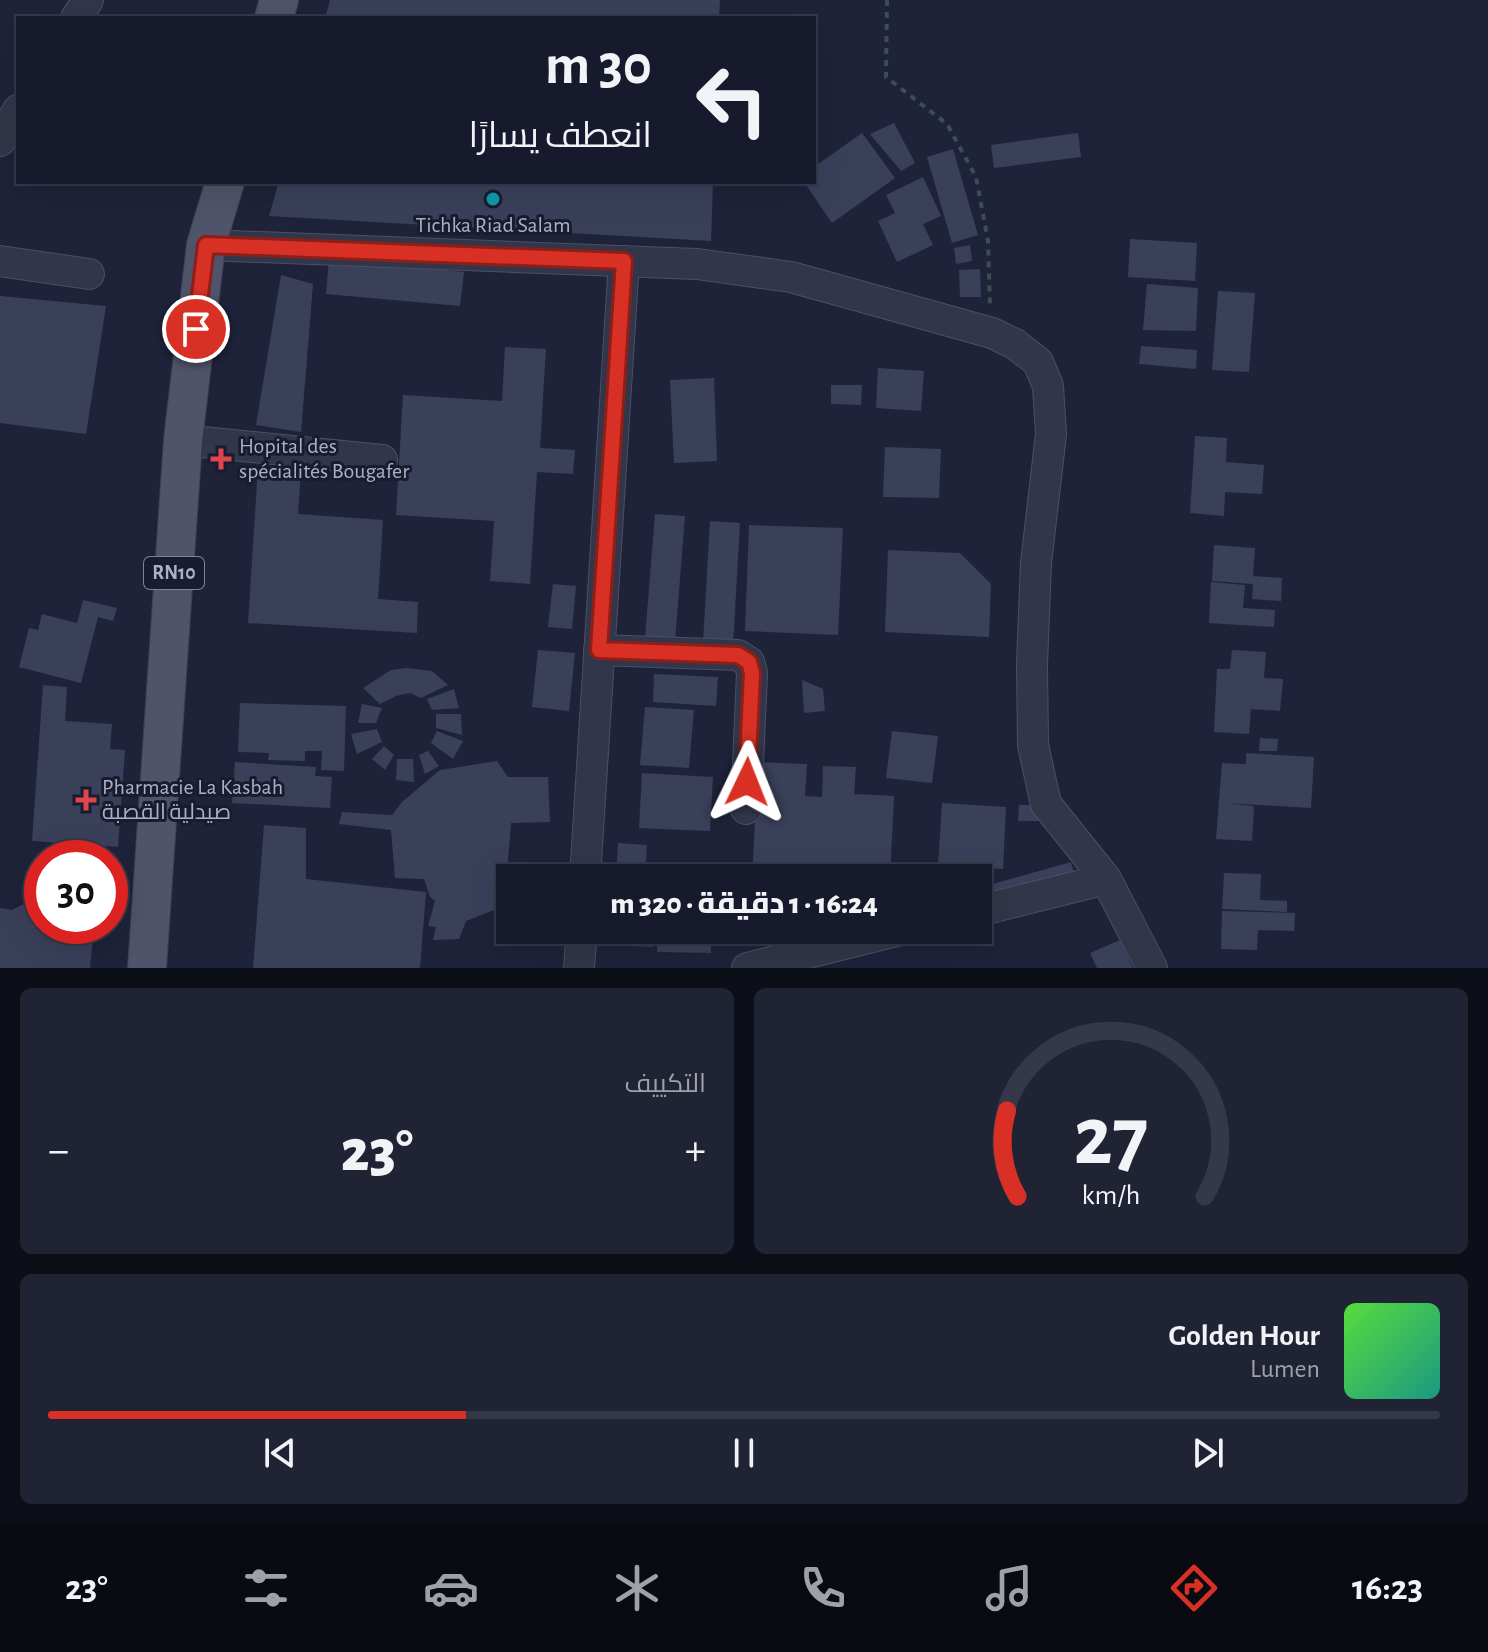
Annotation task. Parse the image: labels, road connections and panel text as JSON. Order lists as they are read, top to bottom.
{
  "streets": {
    "main road": ["RN10"]
  },
  "places": {
    "other": ["Tichka Riad Salam"],
    "health": ["Hopital des spécialités Bougafer", "Pharmacie La Kasbah صيدلية القصبة"]
  },
  "page": {
    "turn": ["30 m", "انعطف يسارًا"],
    "limit": "30",
    "trip": "16:24 · 1 دقيقة · 320 m",
    "tile": "التكييف",
    "heat": ["−", "23°", "+"],
    "song": ["Golden Hour", "Lumen"],
    "tabs": ["16:23", "23°"],
    "gauge": ["27", "km/h"]
  }
}
